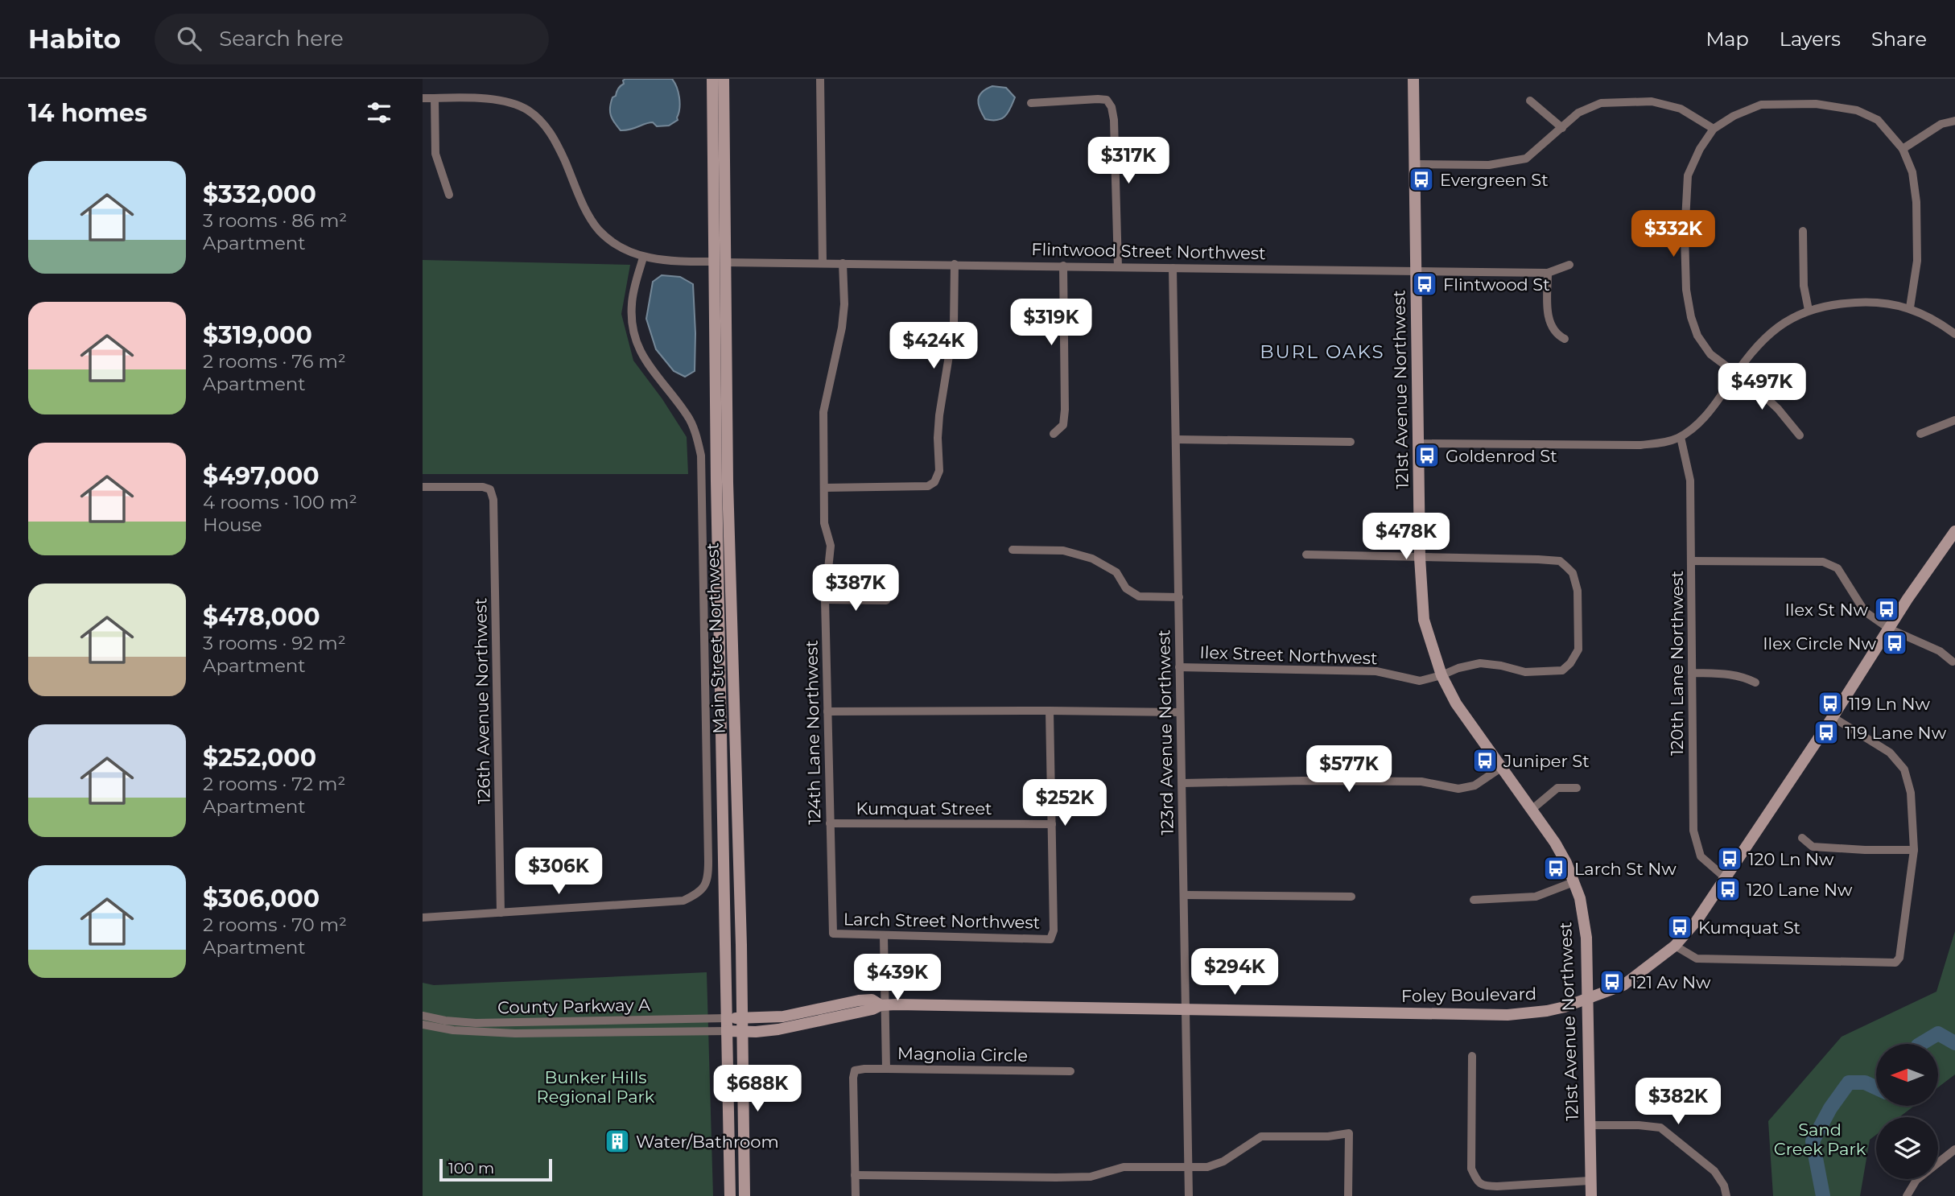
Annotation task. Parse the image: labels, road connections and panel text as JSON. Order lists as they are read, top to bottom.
{
  "streets": {
    "street": [
      "Flintwood Street Northwest",
      "121st Avenue Northwest",
      "Main Street Northwest",
      "Ilex Street Northwest",
      "120th Lane Northwest",
      "126th Avenue Northwest",
      "124th Lane Northwest",
      "123rd Avenue Northwest",
      "Kumquat Street",
      "Larch Street Northwest",
      "Foley Boulevard",
      "County Parkway A",
      "Magnolia Circle"
    ]
  },
  "crossings": [
    ["Flintwood Street Northwest", "121st Avenue Northwest"],
    ["Flintwood Street Northwest", "Main Street Northwest"],
    ["Flintwood Street Northwest", "124th Lane Northwest"],
    ["Flintwood Street Northwest", "123rd Avenue Northwest"],
    ["121st Avenue Northwest", "Ilex Street Northwest"],
    ["121st Avenue Northwest", "Foley Boulevard"],
    ["Main Street Northwest", "Foley Boulevard"],
    ["Main Street Northwest", "County Parkway A"],
    ["Ilex Street Northwest", "123rd Avenue Northwest"],
    ["120th Lane Northwest", "Foley Boulevard"],
    ["124th Lane Northwest", "Kumquat Street"],
    ["124th Lane Northwest", "Larch Street Northwest"],
    ["123rd Avenue Northwest", "Foley Boulevard"],
    ["Kumquat Street", "Larch Street Northwest"],
    ["Foley Boulevard", "County Parkway A"]
  ],
  "districts": ["BURL OAKS"],
  "parks": ["Bunker Hills Regional Park", "Sand Creek Park"],
  "places": {
    "bus stop": [
      "Evergreen St",
      "Flintwood St",
      "Goldenrod St",
      "Ilex St Nw",
      "Ilex Circle Nw",
      "119 Ln Nw",
      "119 Lane Nw",
      "Juniper St",
      "120 Ln Nw",
      "Larch St Nw",
      "120 Lane Nw",
      "Kumquat St",
      "121 Av Nw"
    ],
    "building": ["Water/Bathroom"]
  },
  "scale_bar": "100 m",
  "north": "left",
  "page": {
    "header": "Habito",
    "search": "Search here",
    "nav": ["Map", "Layers", "Share"],
    "heading": "14 homes",
    "price": [
      "$317K",
      "$332K",
      "$319K",
      "$424K",
      "$497K",
      "$478K",
      "$387K",
      "$577K",
      "$252K",
      "$306K",
      "$294K",
      "$439K",
      "$688K",
      "$382K"
    ],
    "list": [
      {
        "name": "$332,000",
        "note": "3 rooms · 86 m² · Apartment"
      },
      {
        "name": "$319,000",
        "note": "2 rooms · 76 m² · Apartment"
      },
      {
        "name": "$497,000",
        "note": "4 rooms · 100 m² · House"
      },
      {
        "name": "$478,000",
        "note": "3 rooms · 92 m² · Apartment"
      },
      {
        "name": "$252,000",
        "note": "2 rooms · 72 m² · Apartment"
      },
      {
        "name": "$306,000",
        "note": "2 rooms · 70 m² · Apartment"
      }
    ],
    "scale": "100 m"
  }
}
